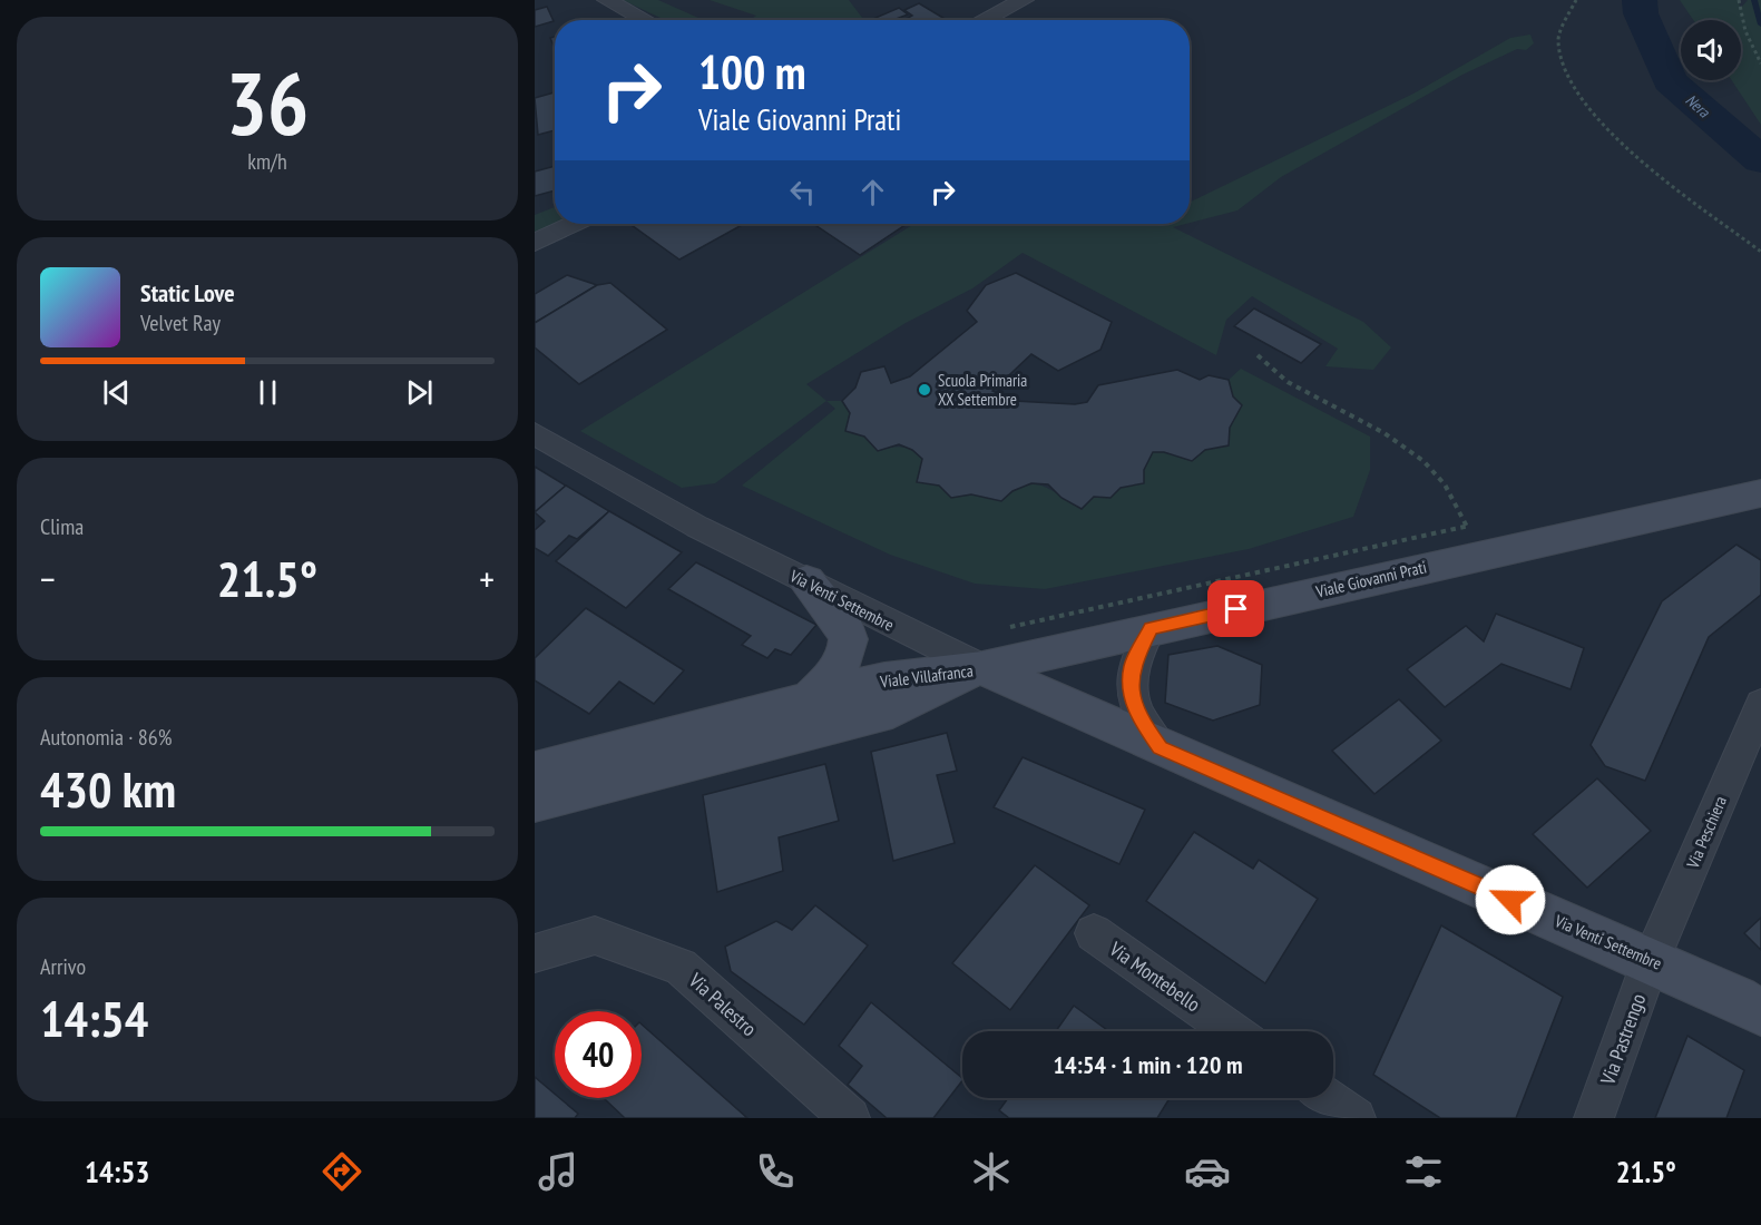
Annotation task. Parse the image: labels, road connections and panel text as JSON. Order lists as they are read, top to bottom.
{
  "streets": {
    "main road": ["Viale Giovanni Prati", "Via Venti Settembre", "Viale Villafranca"],
    "street": [
      "Via Peschiera",
      "Via Montebello",
      "Via Palestro",
      "Via Pastrengo"
    ]
  },
  "crossings": [
    ["Viale Giovanni Prati", "Via Venti Settembre"],
    ["Viale Giovanni Prati", "Viale Villafranca"],
    ["Via Venti Settembre", "Viale Villafranca"],
    ["Via Venti Settembre", "Via Peschiera"],
    ["Via Venti Settembre", "Via Pastrengo"],
    ["Via Peschiera", "Via Pastrengo"]
  ],
  "water": ["Nera"],
  "places": ["Scuola Primaria XX Settembre"],
  "page": {
    "tile": [
      ["36", "km/h"],
      "Clima",
      ["Autonomia · 86%", "430 km"],
      ["Arrivo", "14:54"]
    ],
    "turn": ["100 m", "Viale Giovanni Prati"],
    "song": ["Static Love", "Velvet Ray"],
    "heat": ["−", "21.5°", "+"],
    "limit": "40",
    "trip": "14:54 · 1 min · 120 m",
    "tabs": ["14:53", "21.5°"]
  }
}
